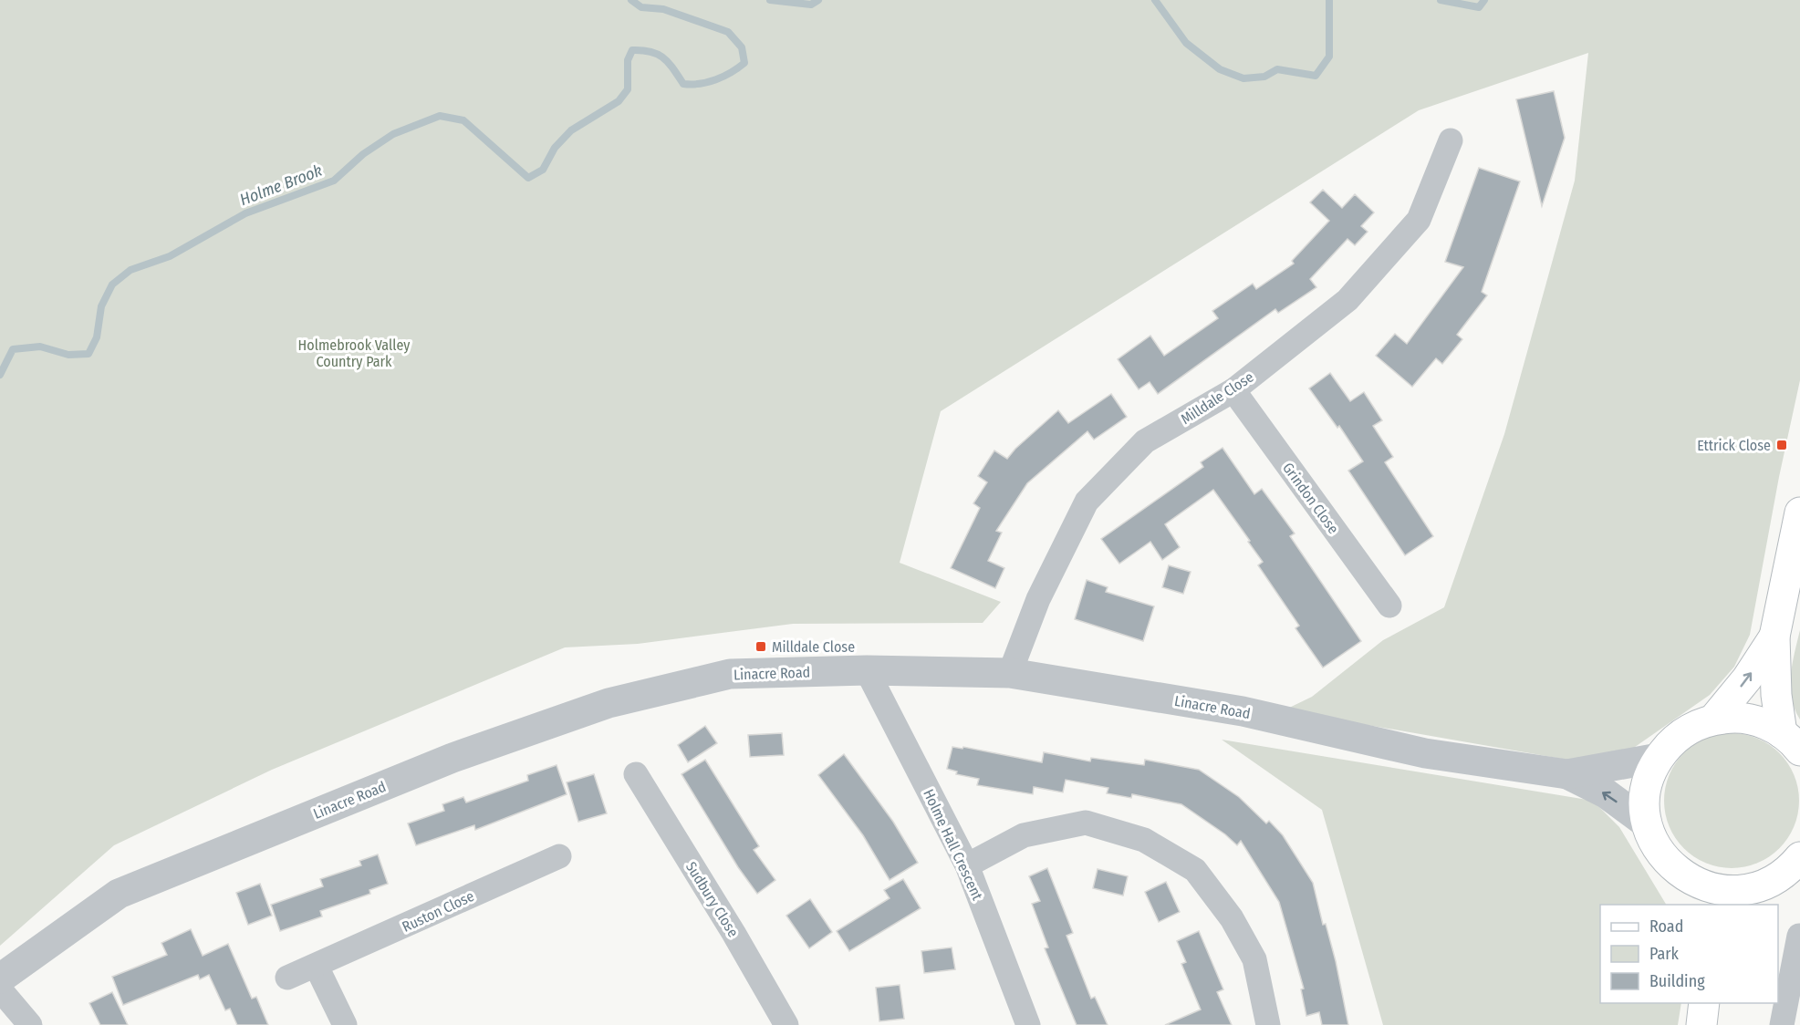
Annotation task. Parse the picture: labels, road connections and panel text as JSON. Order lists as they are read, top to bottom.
{
  "streets": {
    "street": [
      "Milldale Close",
      "Grindon Close",
      "Linacre Road",
      "Holme Hall Crescent",
      "Sudbury Close",
      "Ruston Close"
    ]
  },
  "crossings": [
    ["Milldale Close", "Grindon Close"],
    ["Milldale Close", "Linacre Road"],
    ["Linacre Road", "Holme Hall Crescent"]
  ],
  "water": ["Holme Brook"],
  "parks": ["Holmebrook Valley Country Park"],
  "places": {
    "transit": ["Ettrick Close", "Milldale Close"]
  },
  "legend": ["Road", "Park", "Building"]
}
